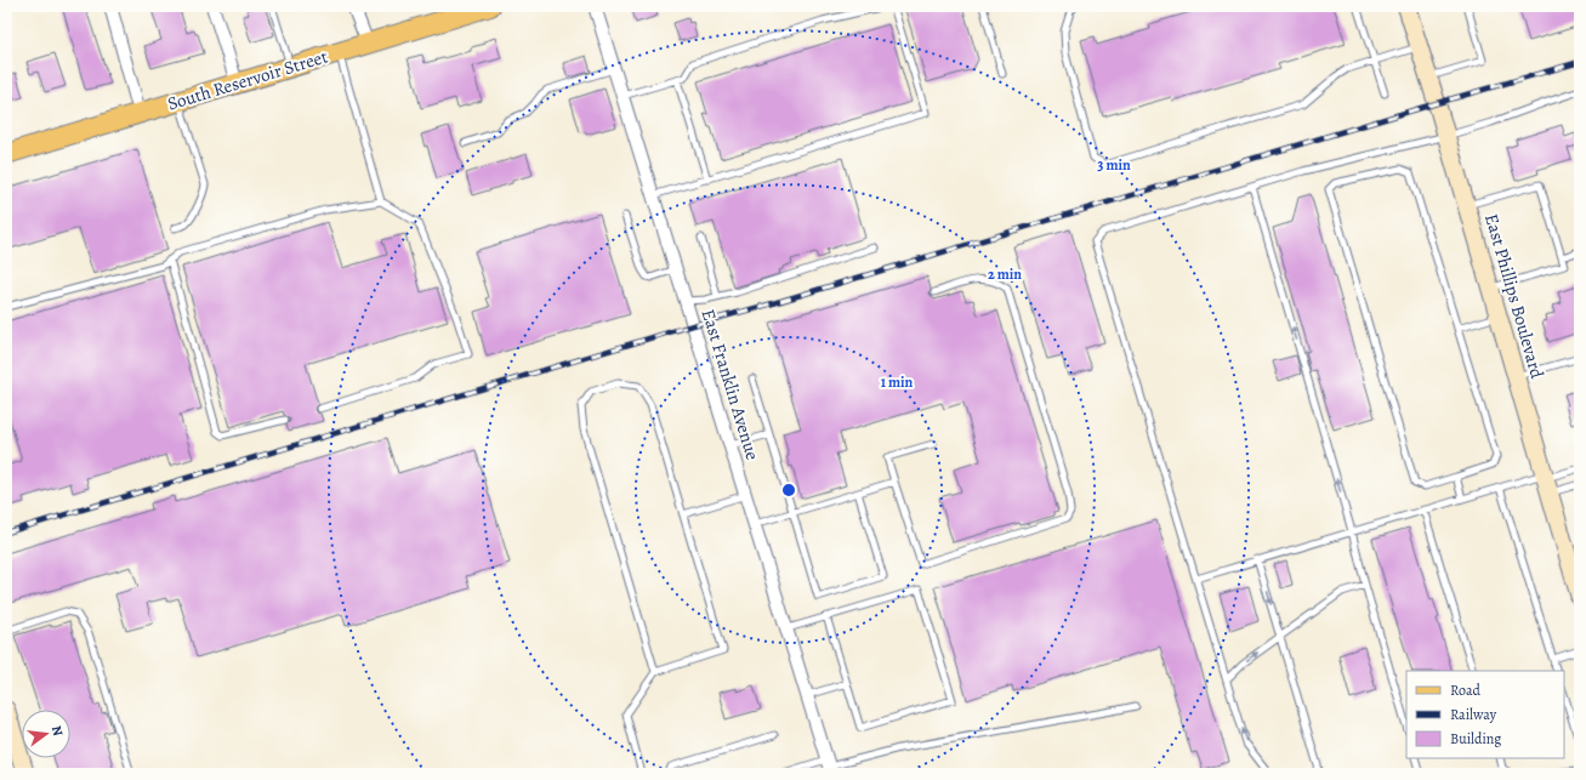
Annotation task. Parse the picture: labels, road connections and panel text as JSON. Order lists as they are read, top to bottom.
{
  "streets": {
    "main road": ["South Reservoir Street"],
    "street": ["East Phillips Boulevard", "East Franklin Avenue"]
  },
  "legend": ["Road", "Railway", "Building"],
  "north": "right",
  "rings": ["3 min", "2 min", "1 min"]
}
